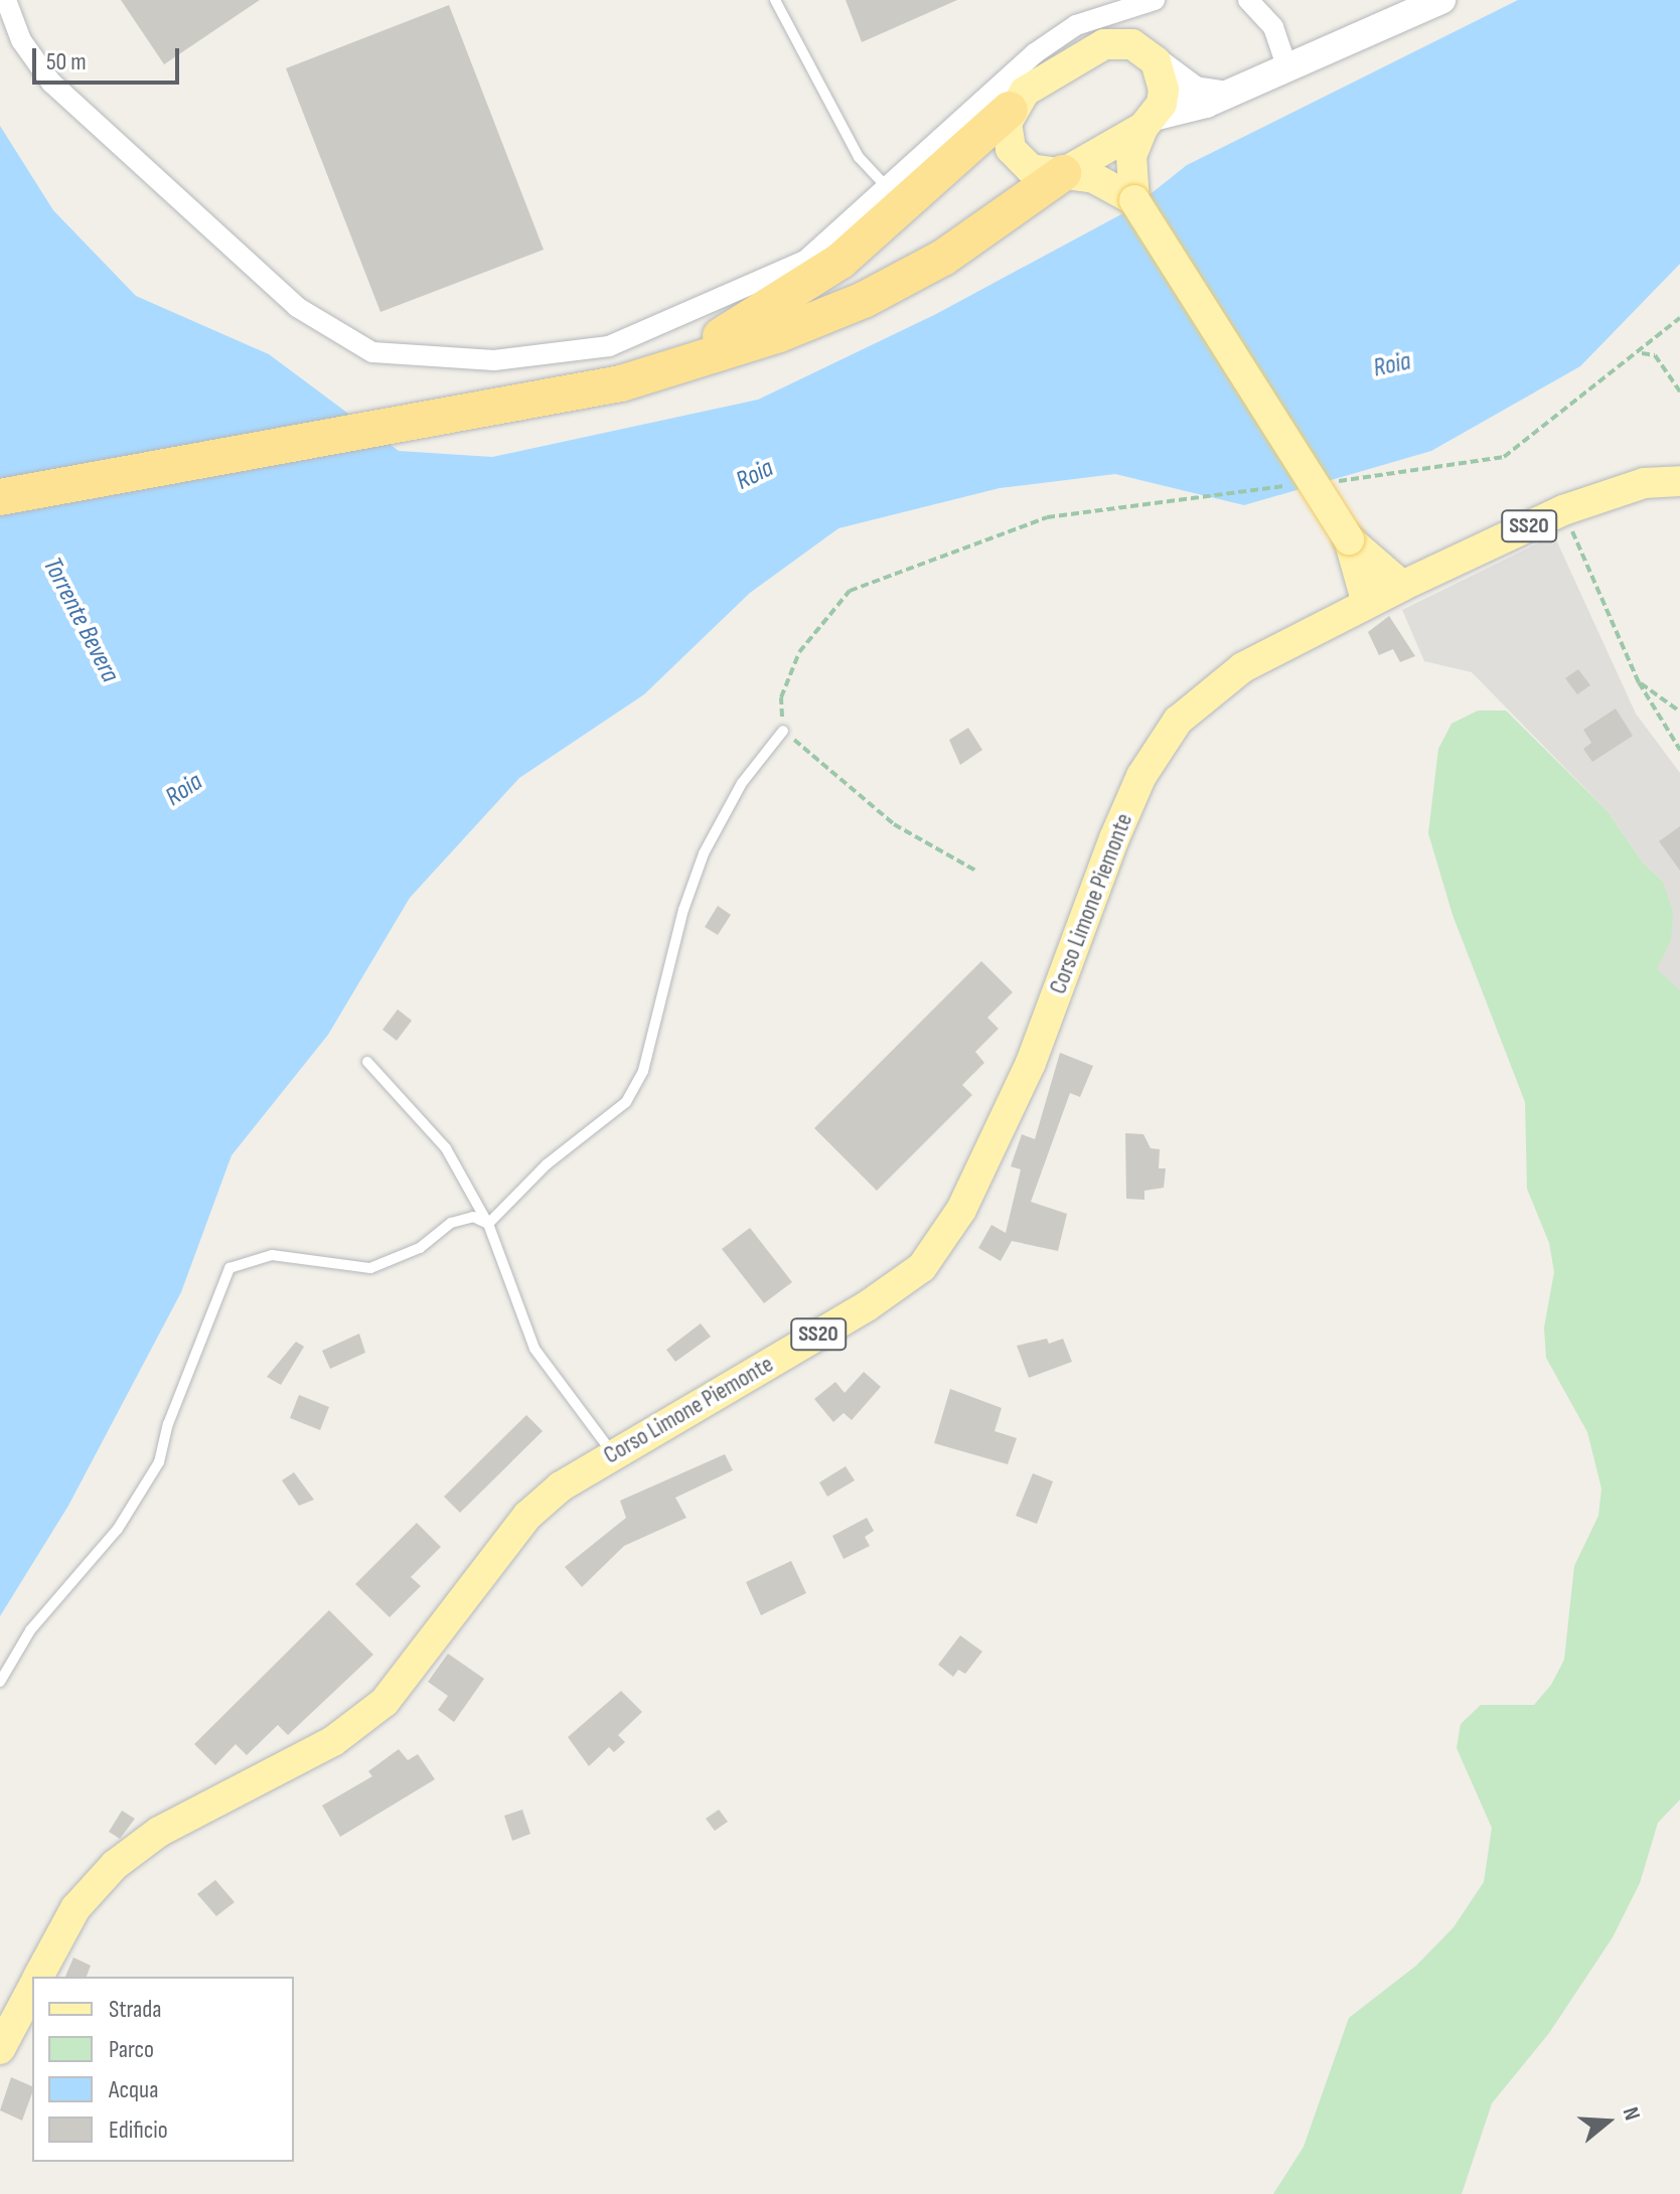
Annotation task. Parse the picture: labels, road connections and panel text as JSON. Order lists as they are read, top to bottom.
{
  "streets": {
    "main road": ["SS20", "Corso Limone Piemonte"]
  },
  "crossings": [
    ["SS20", "Corso Limone Piemonte"]
  ],
  "water": ["Roia", "Torrente Bevera"],
  "legend": [
    "Strada",
    "Parco",
    "Acqua",
    "Edificio"
  ],
  "scale_bar": "50 m",
  "north": "right"
}
